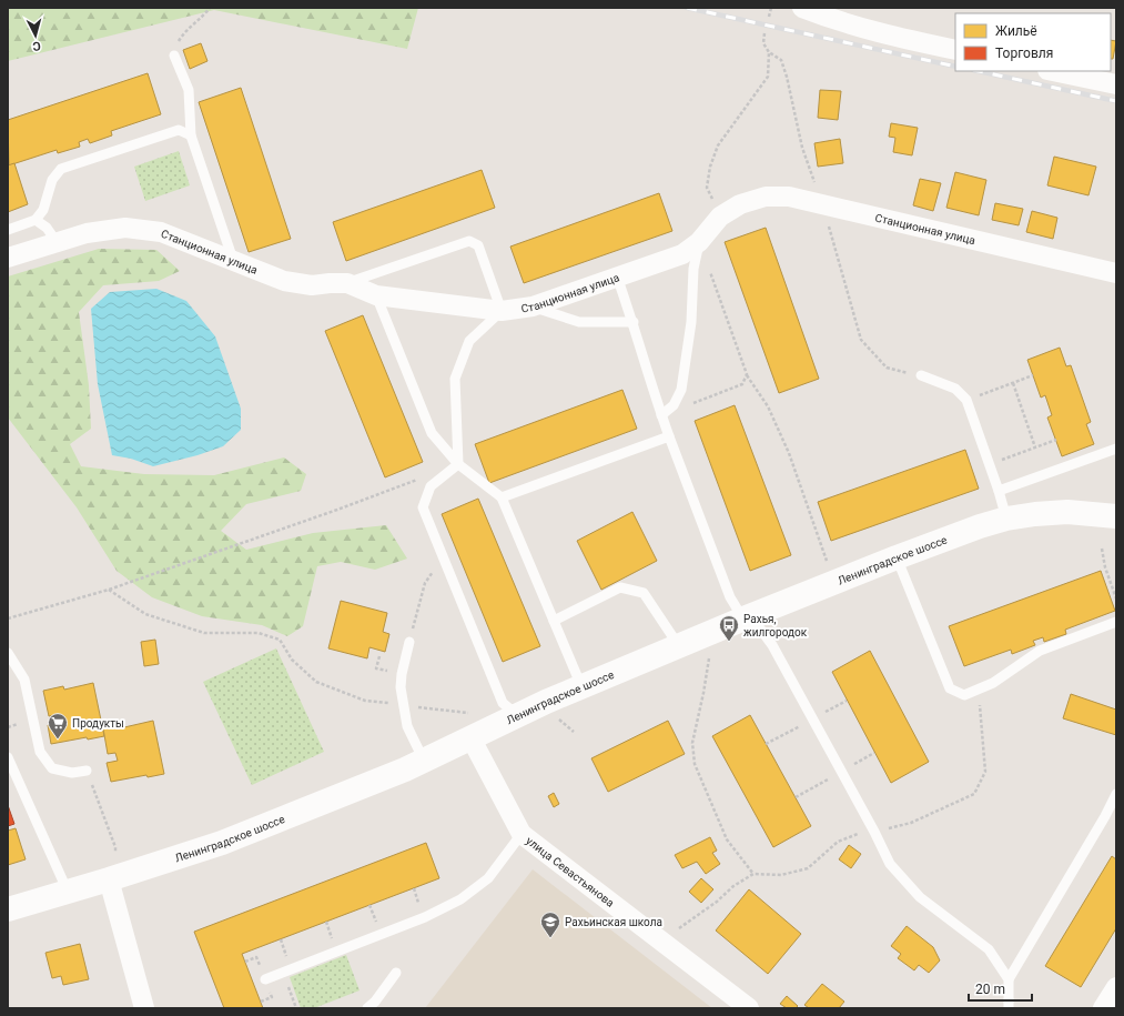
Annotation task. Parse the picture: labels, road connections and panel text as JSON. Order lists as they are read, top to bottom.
{
  "streets": {
    "street": ["Станционная улица", "Ленинградское шоссе", "улица Севастьянова"]
  },
  "crossings": [
    ["Ленинградское шоссе", "улица Севастьянова"]
  ],
  "places": {
    "bus stop": ["Рахья, жилгородок"],
    "supermarket": ["Продукты"],
    "school or university": ["Рахьинская школа"]
  },
  "legend": ["Жильё", "Торговля"],
  "scale_bar": "20 m",
  "north": "bottom"
}
